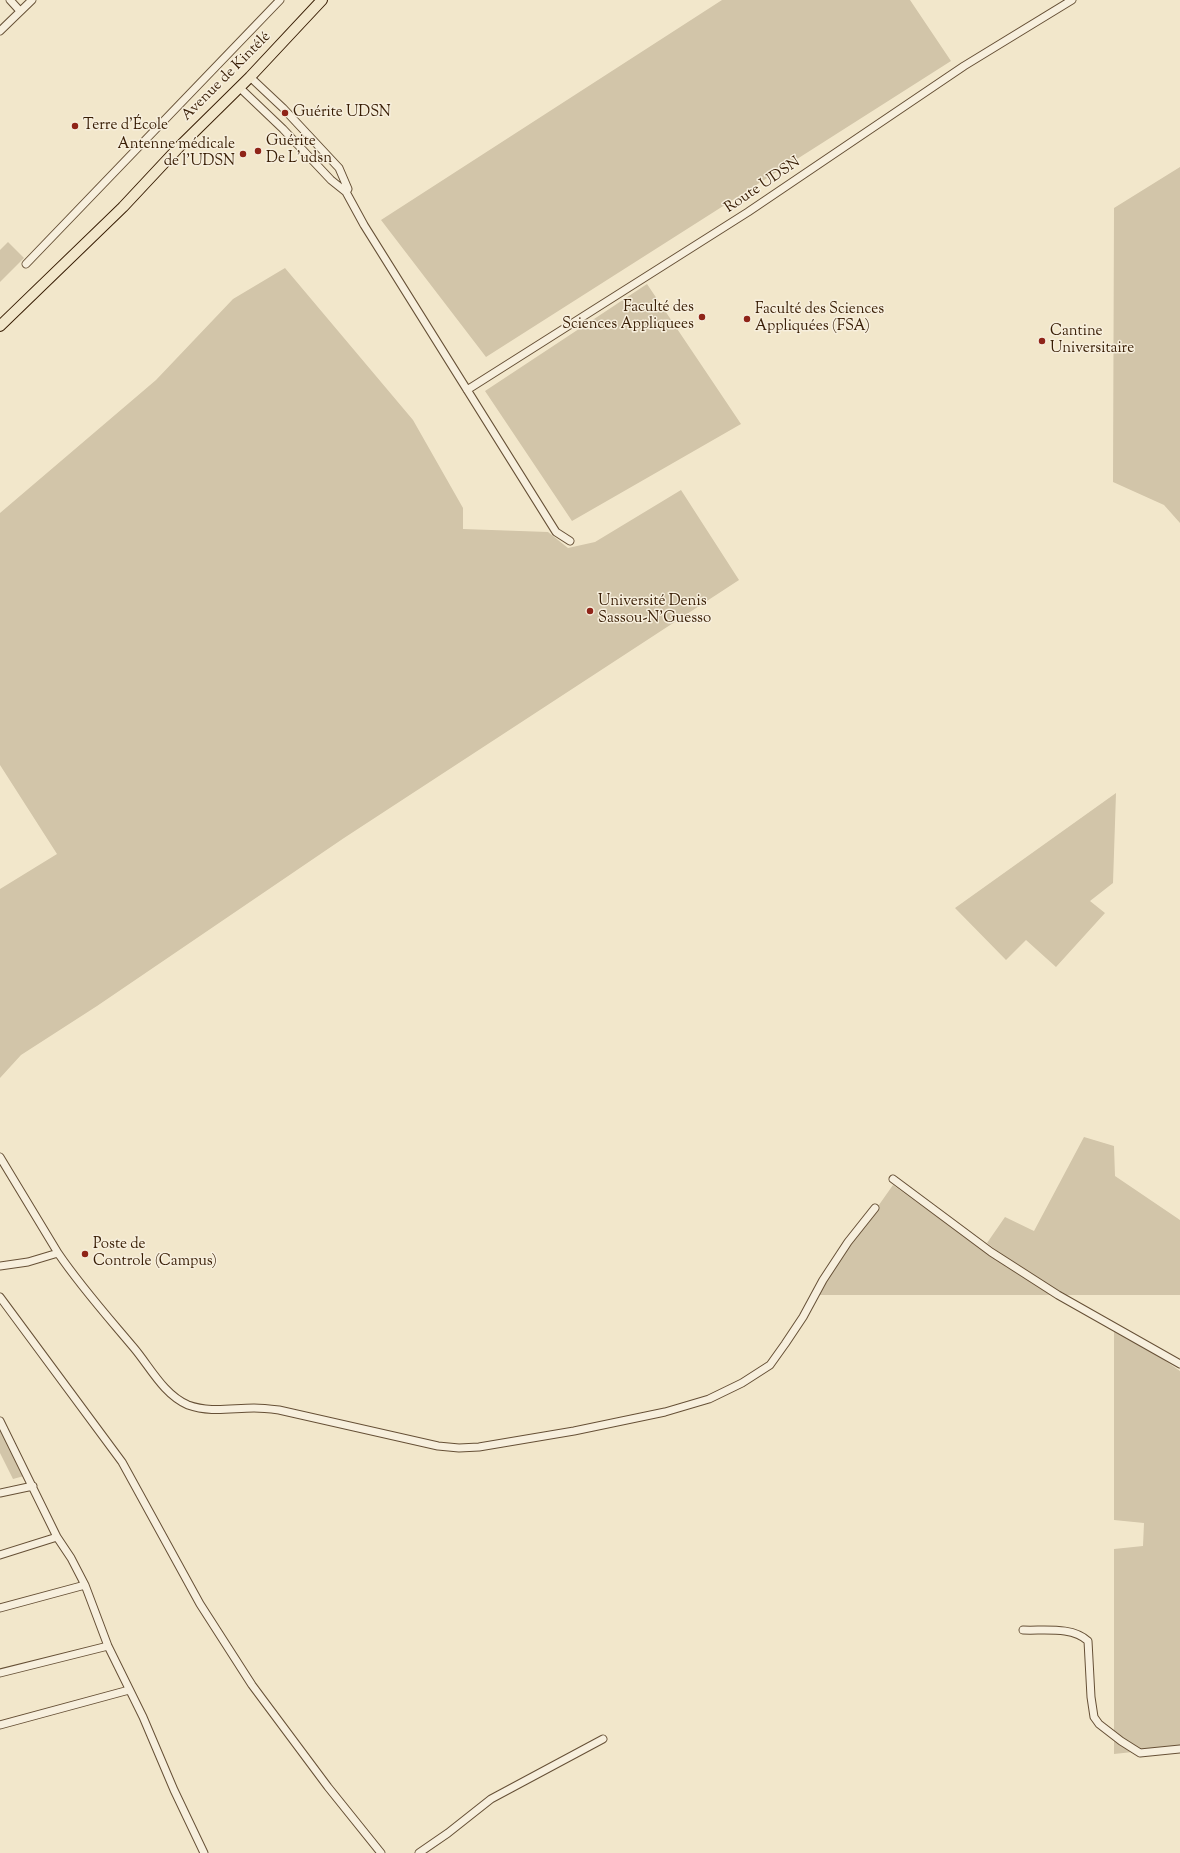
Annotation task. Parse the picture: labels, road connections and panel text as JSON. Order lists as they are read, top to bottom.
{
  "streets": {
    "main road": ["Avenue de Kintélé"],
    "street": ["Route UDSN"]
  },
  "places": [
    "Guérite UDSN",
    "Terre d’École",
    "Guérite De L'udsn",
    "Antenne médicale de l'UDSN",
    "Faculté des Sciences Appliquees",
    "Faculté des Sciences Appliquées (FSA)",
    "Cantine Universitaire",
    "Université Denis Sassou-N'Guesso",
    "Poste de Controle (Campus)"
  ]
}
